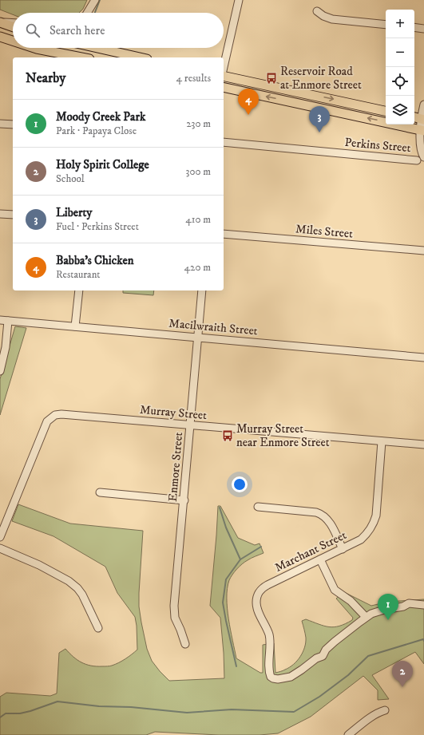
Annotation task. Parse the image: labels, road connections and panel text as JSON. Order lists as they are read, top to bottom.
{
  "streets": {
    "street": [
      "Perkins Street",
      "Miles Street",
      "Macilwraith Street",
      "Murray Street",
      "Enmore Street",
      "Marchant Street"
    ]
  },
  "crossings": [
    ["Macilwraith Street", "Enmore Street"],
    ["Murray Street", "Enmore Street"],
    ["Murray Street", "Marchant Street"]
  ],
  "places": {
    "bus stop": ["Reservoir Road at Enmore Street", "Murray Street near Enmore Street"]
  },
  "page": {
    "map_buttons": ["+", "−"],
    "search": "Search here",
    "heading": ["Nearby", "4 results"],
    "pins": [
      "4",
      "3",
      "1",
      "2"
    ],
    "list": [
      {
        "mark": "1",
        "name": "Moody Creek Park",
        "note": "Park · Papaya Close",
        "value": "230 m"
      },
      {
        "mark": "2",
        "name": "Holy Spirit College",
        "note": "School",
        "value": "300 m"
      },
      {
        "mark": "3",
        "name": "Liberty",
        "note": "Fuel · Perkins Street",
        "value": "410 m"
      },
      {
        "mark": "4",
        "name": "Babba's Chicken",
        "note": "Restaurant",
        "value": "420 m"
      }
    ]
  }
}
